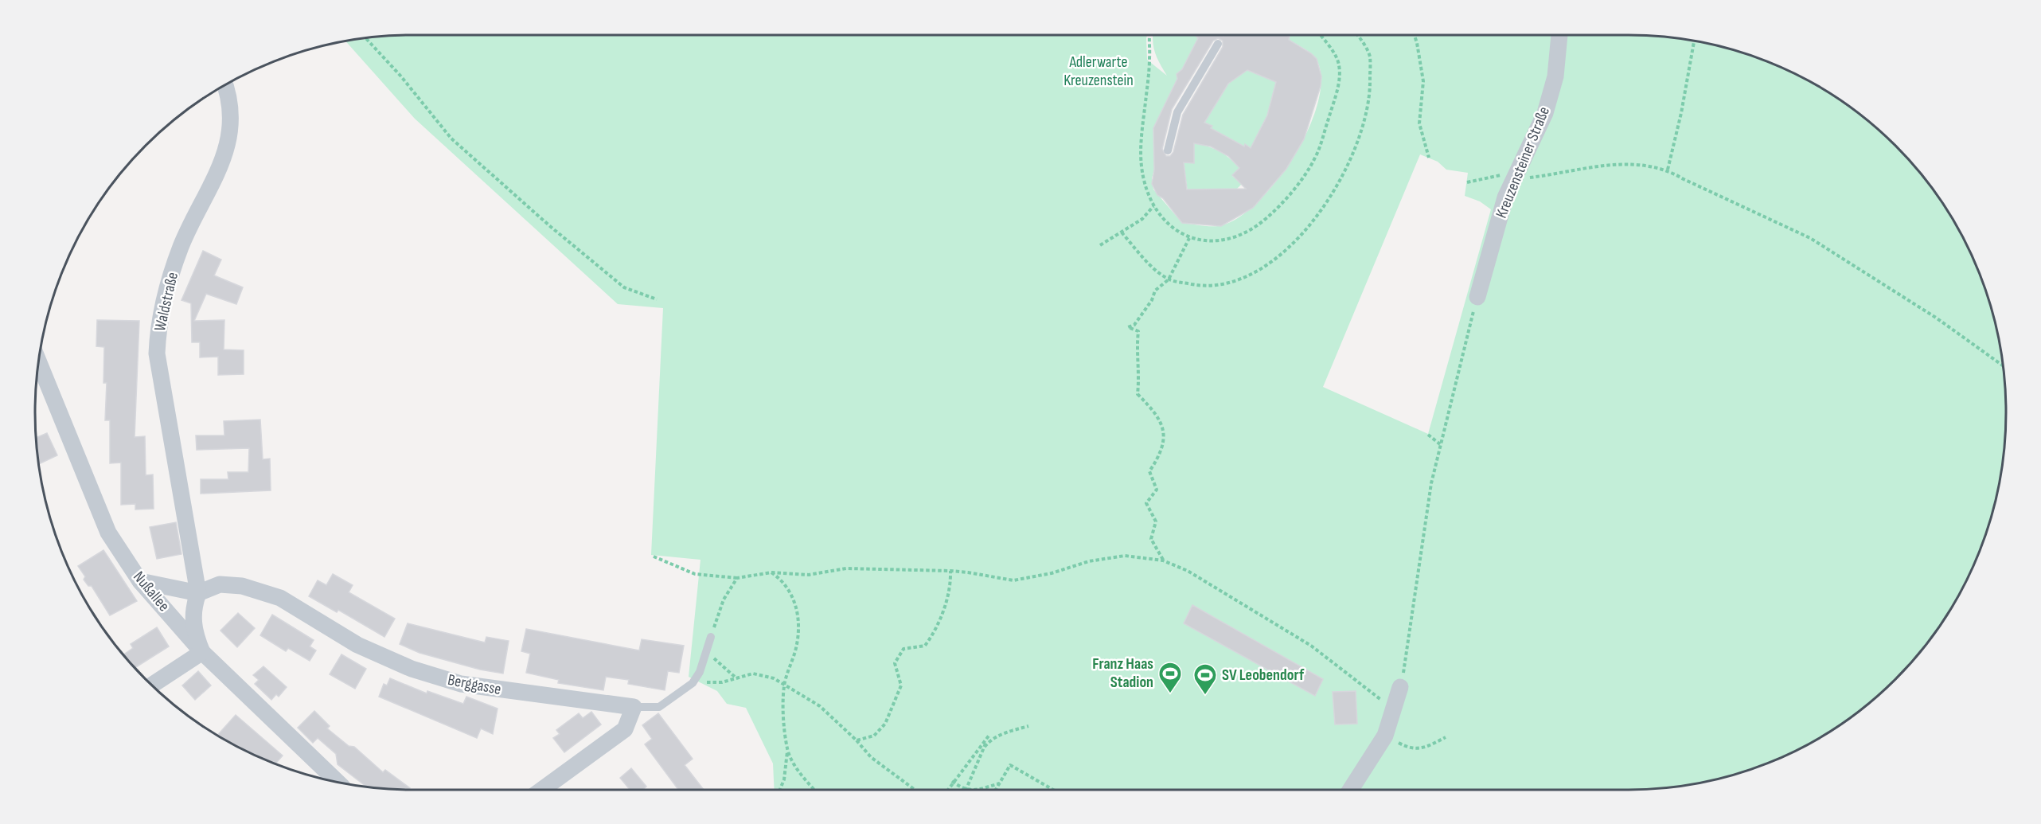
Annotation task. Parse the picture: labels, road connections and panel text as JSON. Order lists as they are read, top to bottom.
{
  "streets": {
    "street": [
      "Kreuzensteiner Straße",
      "Waldstraße",
      "Nußallee",
      "Berggasse"
    ]
  },
  "crossings": [
    ["Waldstraße", "Berggasse"]
  ],
  "parks": ["Adlerwarte Kreuzenstein"],
  "places": {
    "sports": ["Franz Haas Stadion", "SV Leobendorf"]
  }
}
